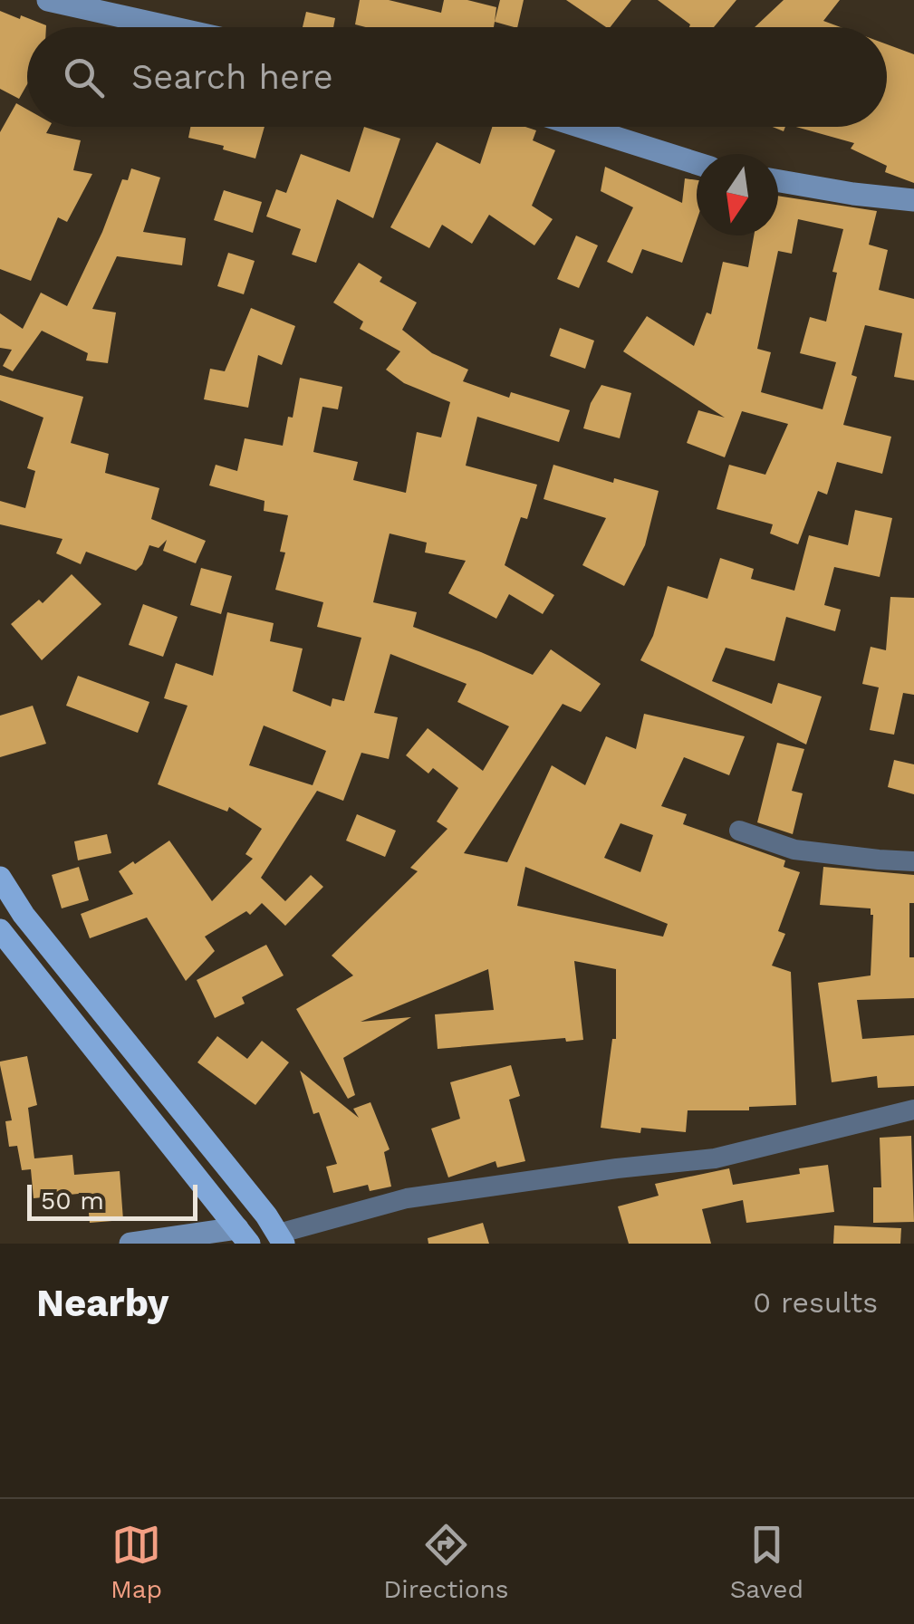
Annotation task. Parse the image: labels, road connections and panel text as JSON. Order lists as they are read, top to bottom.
{
  "scale_bar": "50 m",
  "north": "bottom",
  "page": {
    "search": "Search here",
    "scale": "50 m",
    "heading": ["Nearby", "0 results"],
    "nav": ["Map", "Directions", "Saved"]
  }
}
